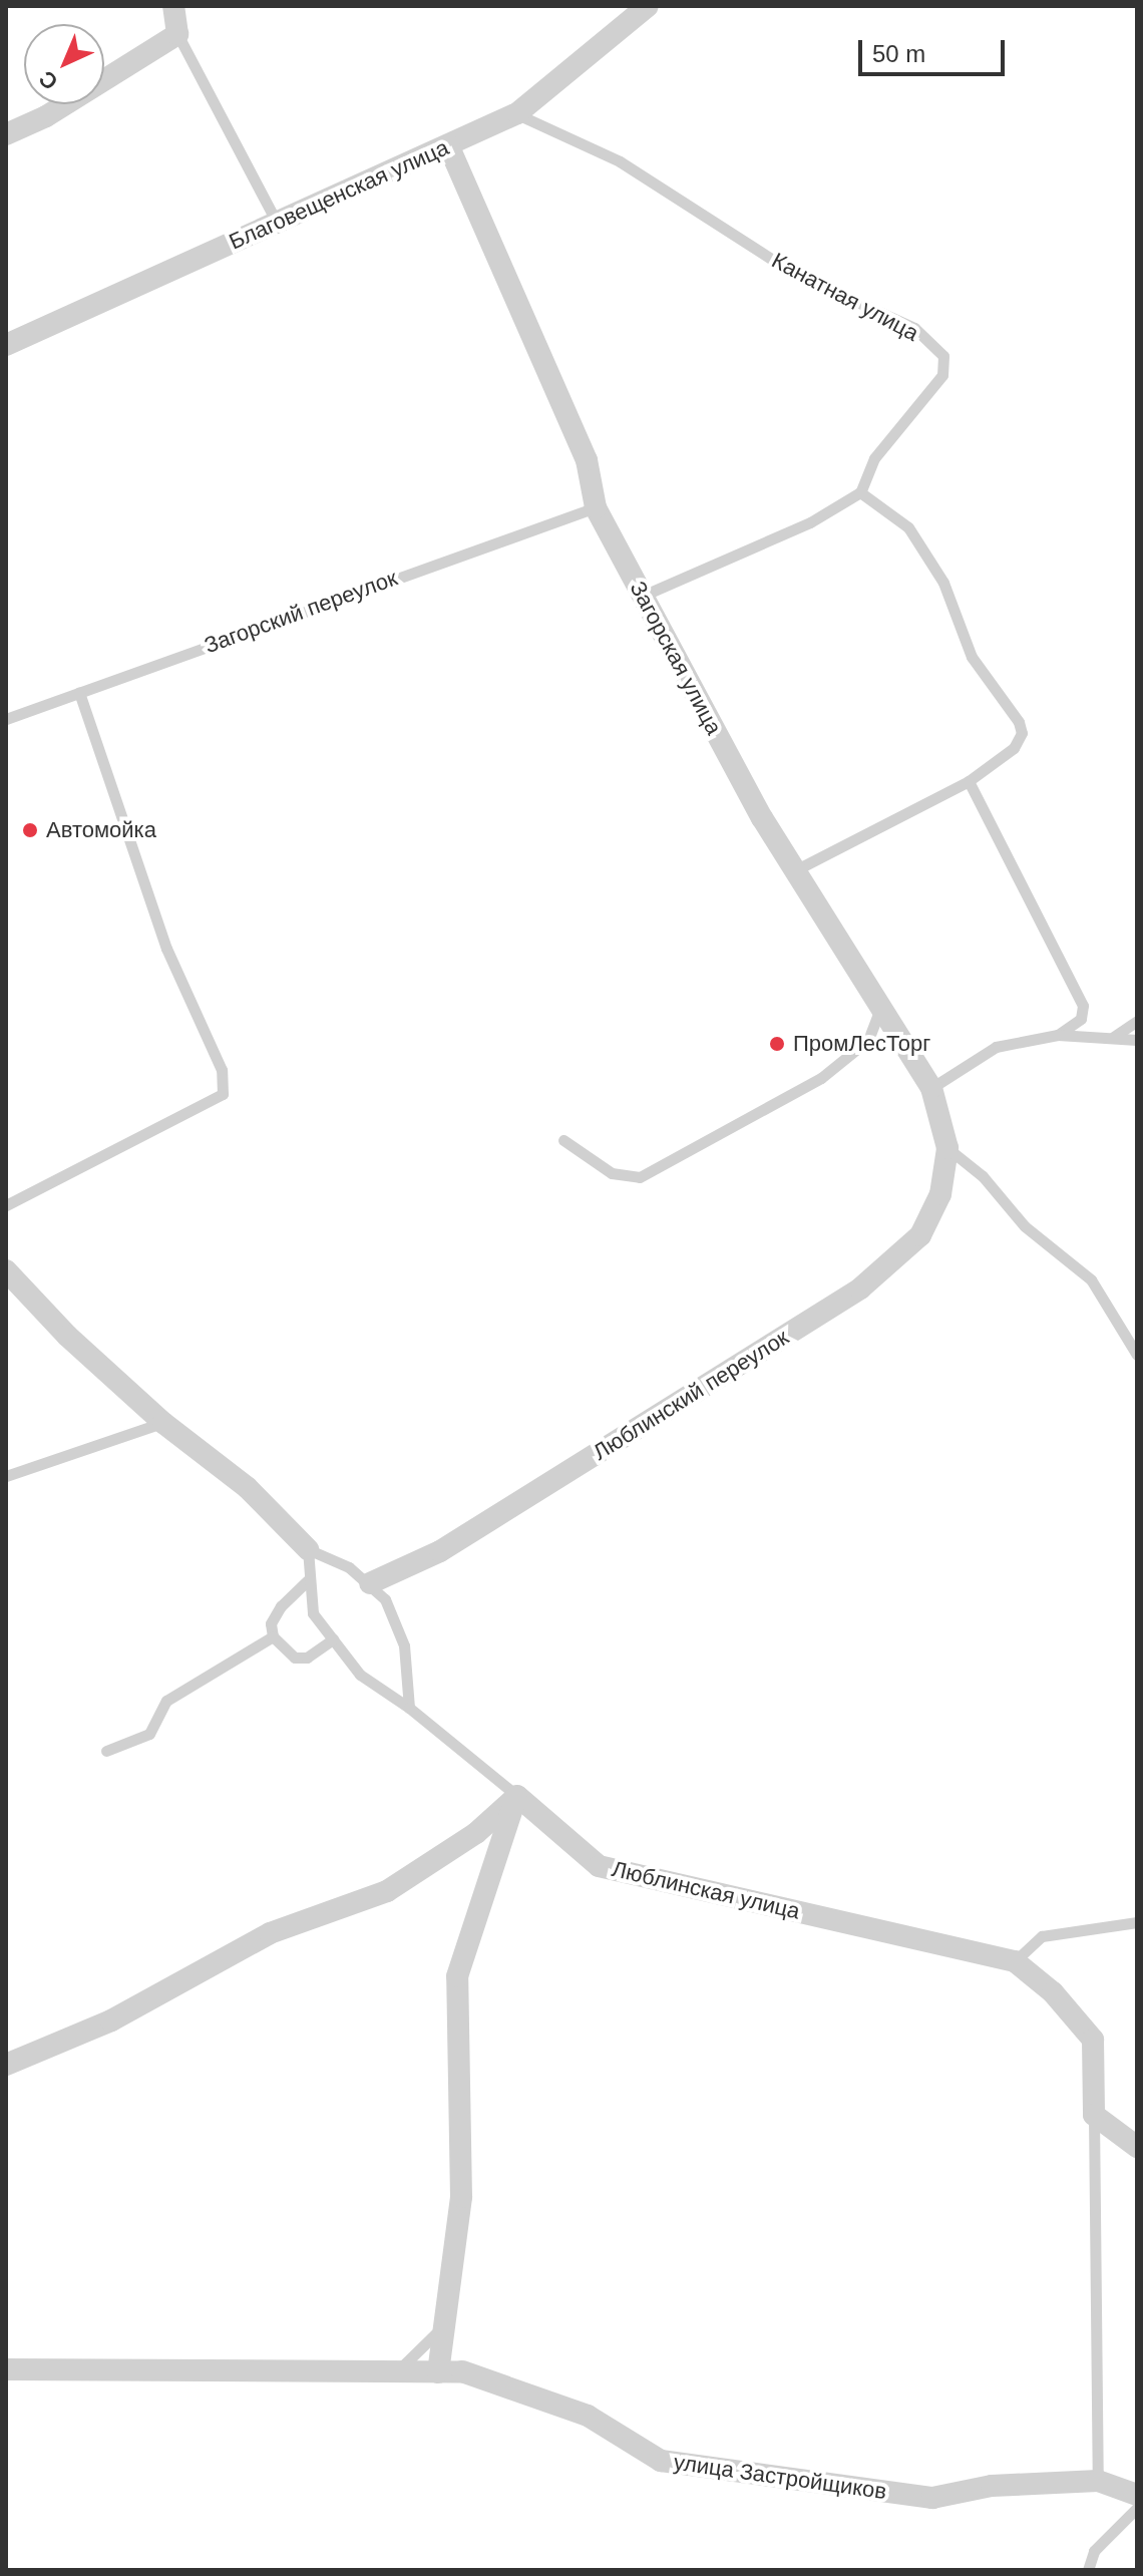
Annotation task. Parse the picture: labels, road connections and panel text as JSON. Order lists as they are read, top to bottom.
{
  "streets": {
    "street": [
      "Благовещенская улица",
      "Загорская улица",
      "Люблинский переулок",
      "Люблинская улица",
      "улица Застройщиков"
    ],
    "lane": ["Канатная улица", "Загорский переулок"]
  },
  "crossings": [
    ["Благовещенская улица", "Канатная улица"],
    ["Благовещенская улица", "Загорская улица"],
    ["Загорский переулок", "Загорская улица"],
    ["Загорская улица", "Люблинский переулок"]
  ],
  "places": ["Автомойка", "ПромЛесТорг"],
  "scale_bar": "50 m",
  "north": "bottom left"
}
